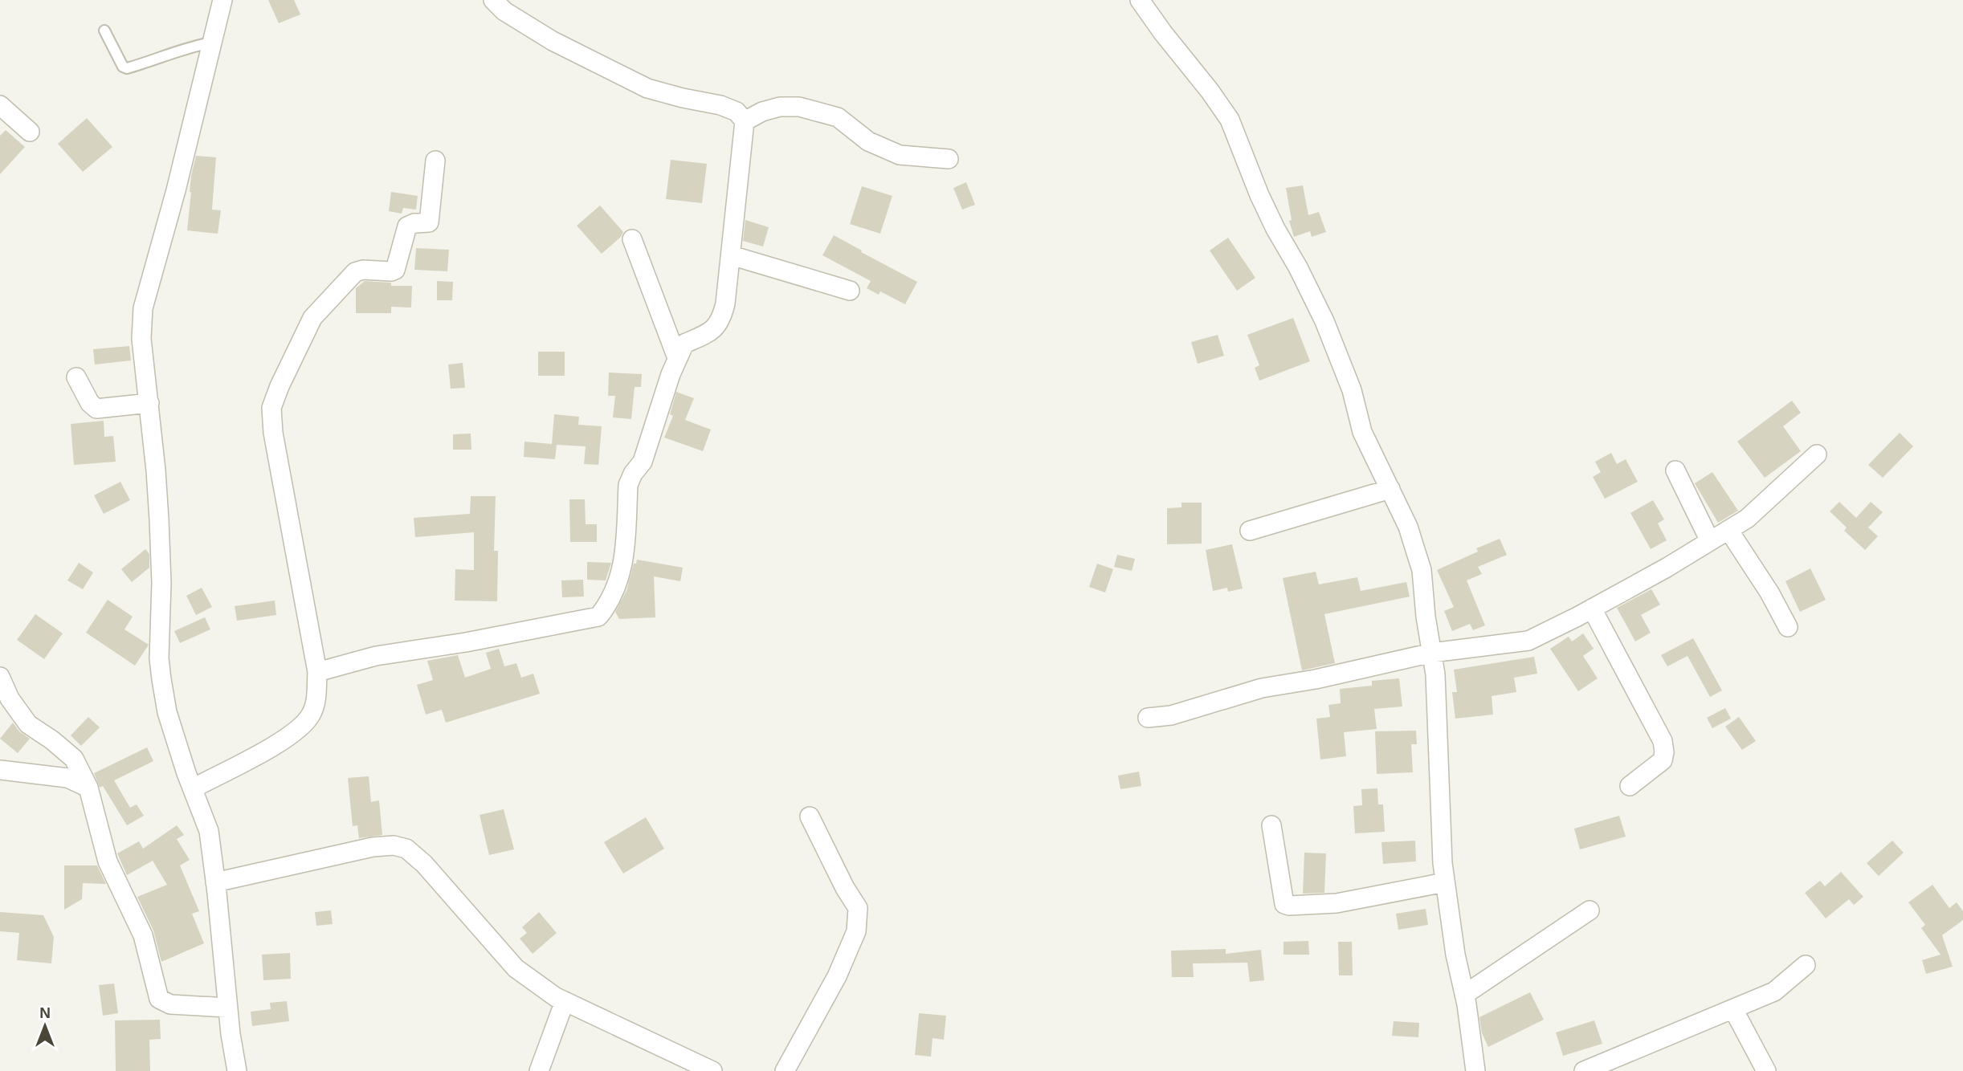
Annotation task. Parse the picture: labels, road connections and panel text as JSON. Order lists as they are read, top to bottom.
{
  "north": "top"
}
